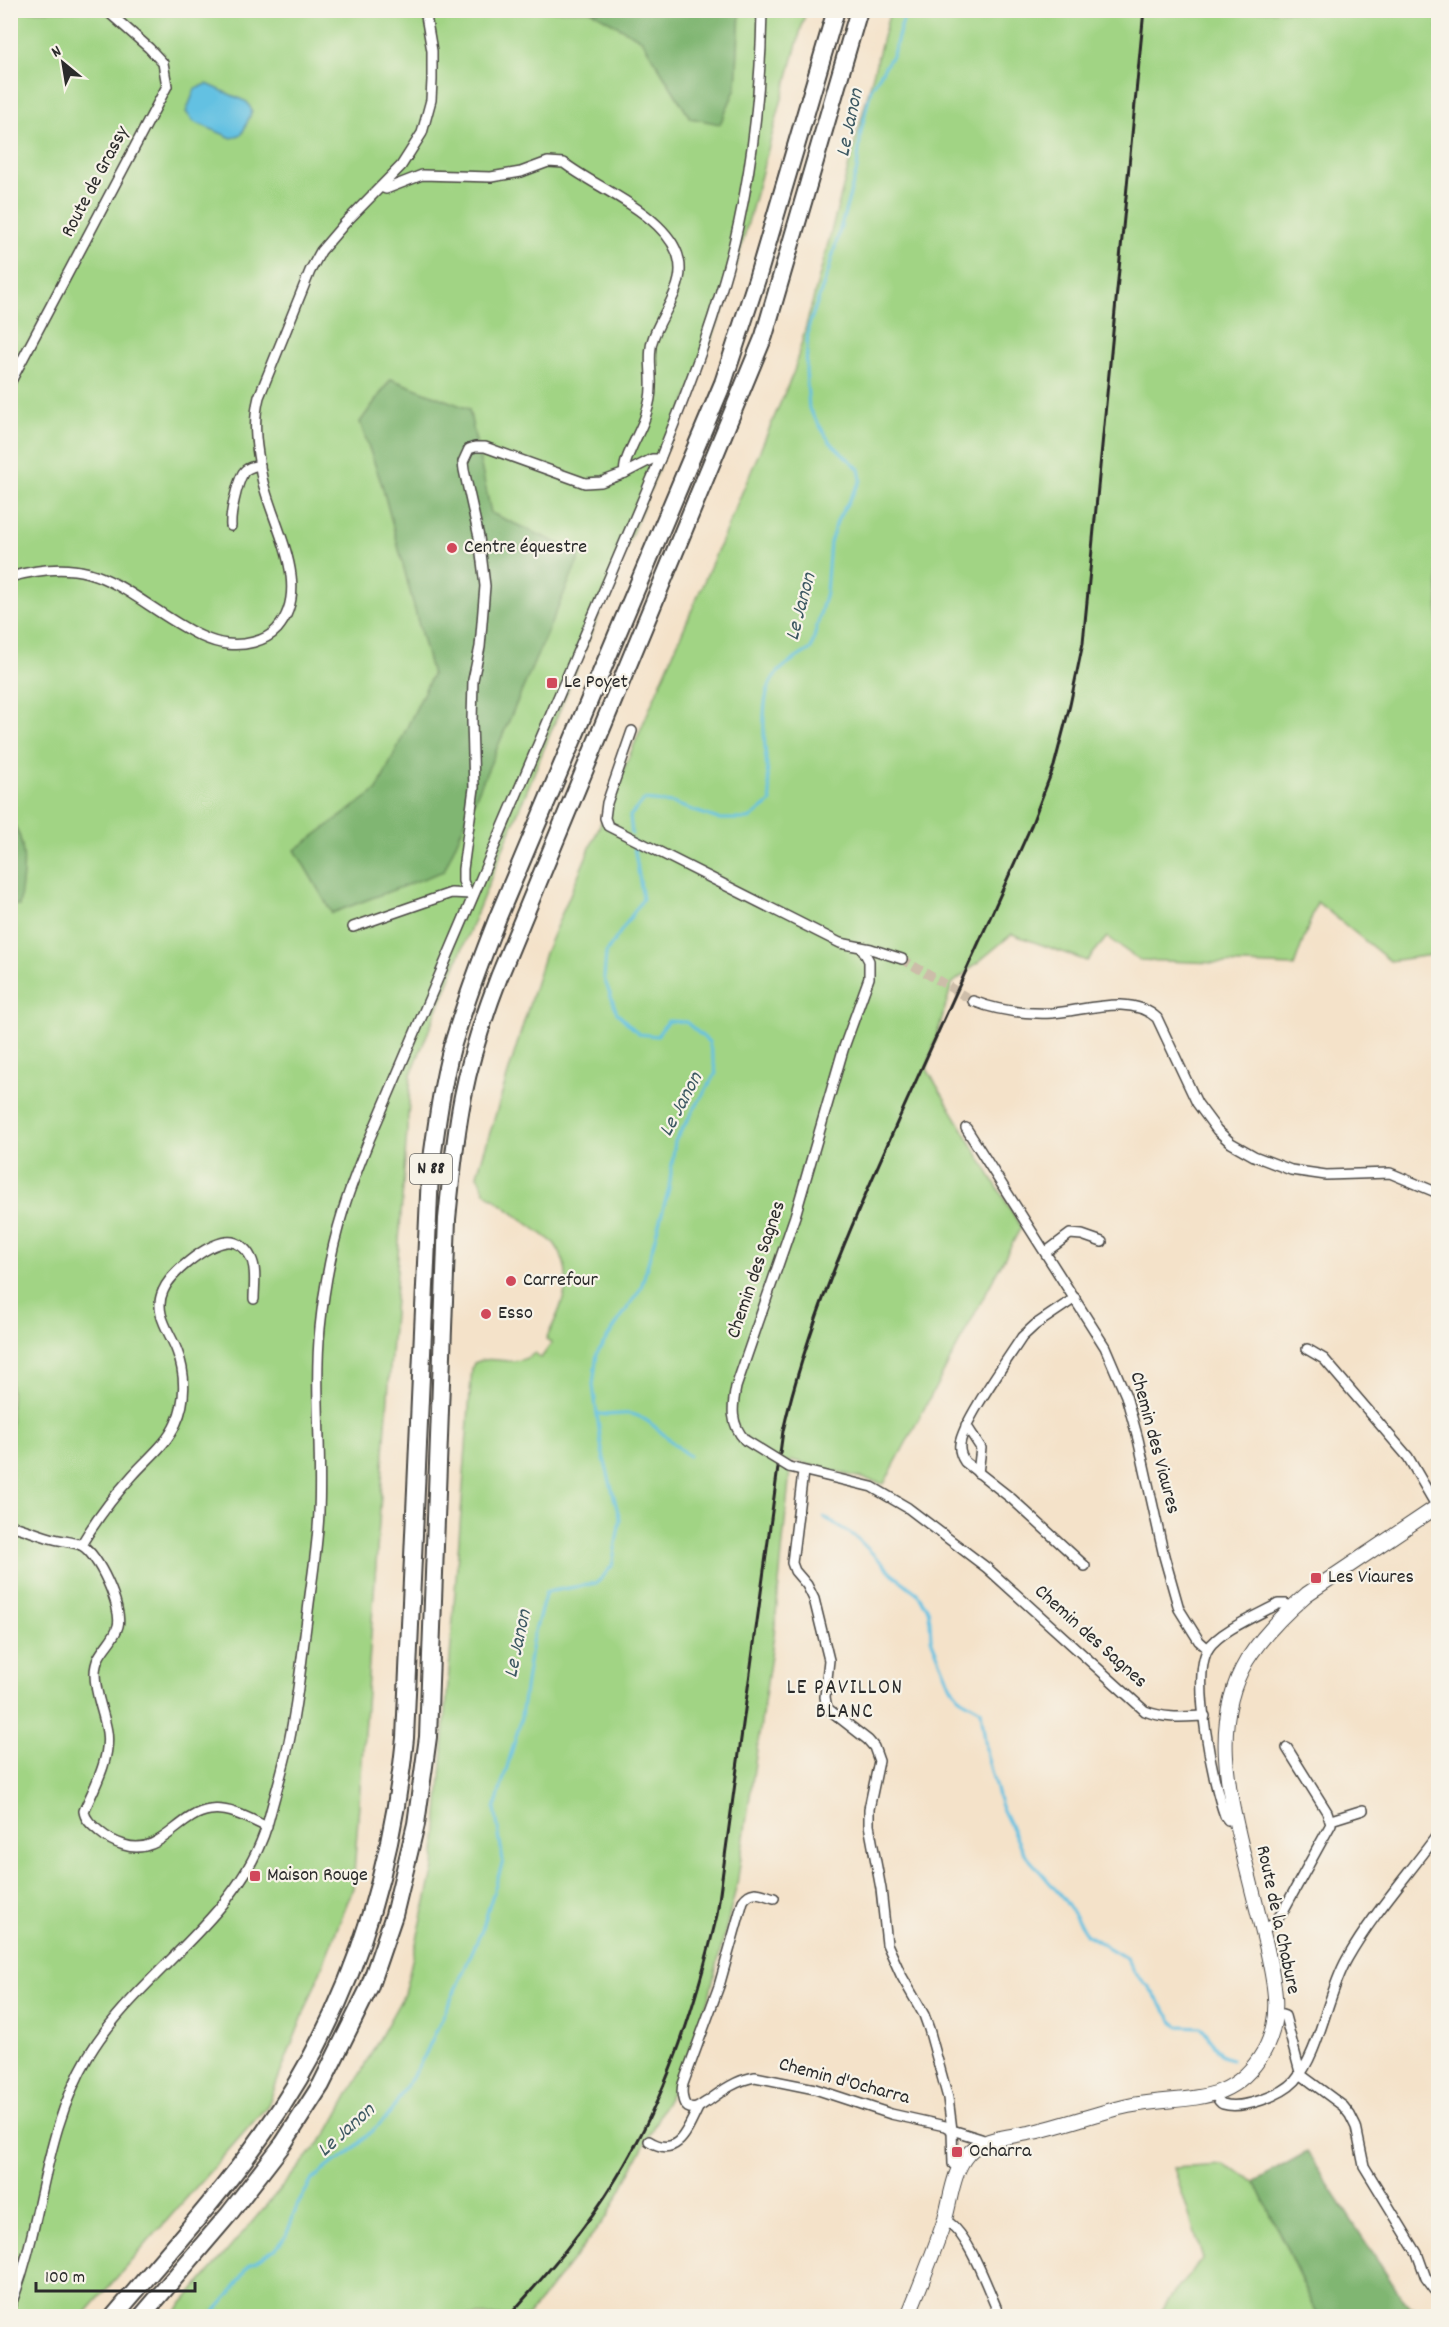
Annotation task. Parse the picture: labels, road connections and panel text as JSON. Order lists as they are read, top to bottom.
{
  "streets": {
    "highway": ["N 88"],
    "main road": ["Route de la Chabure"],
    "street": [
      "Route de Grassy",
      "Chemin des Sagnes",
      "Chemin des Viaures",
      "Chemin d'Ocharra"
    ]
  },
  "crossings": [
    ["Route de la Chabure", "Chemin d'Ocharra"]
  ],
  "districts": ["LE PAVILLON BLANC"],
  "water": ["Le Janon"],
  "places": {
    "other": ["Centre équestre", "Carrefour", "Esso"],
    "transit": [
      "Le Poyet",
      "Les Viaures",
      "Maison Rouge",
      "Ocharra"
    ]
  },
  "scale_bar": "100 m",
  "north": "top left"
}
